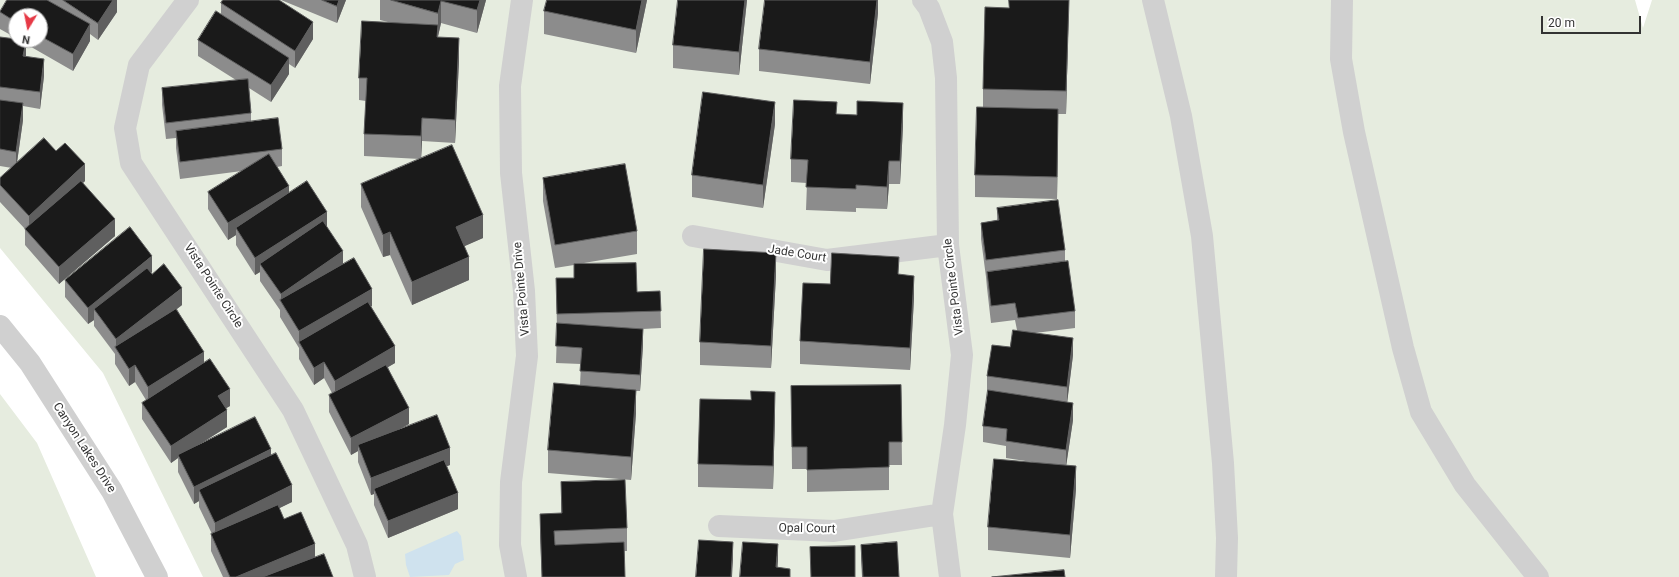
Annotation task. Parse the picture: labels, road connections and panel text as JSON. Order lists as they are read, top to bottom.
{
  "streets": {
    "street": [
      "Jade Court",
      "Vista Pointe Circle",
      "Vista Pointe Drive",
      "Canyon Lakes Drive",
      "Opal Court"
    ]
  },
  "crossings": [
    ["Jade Court", "Vista Pointe Circle"],
    ["Vista Pointe Circle", "Opal Court"]
  ],
  "scale_bar": "20 m",
  "north": "bottom"
}
